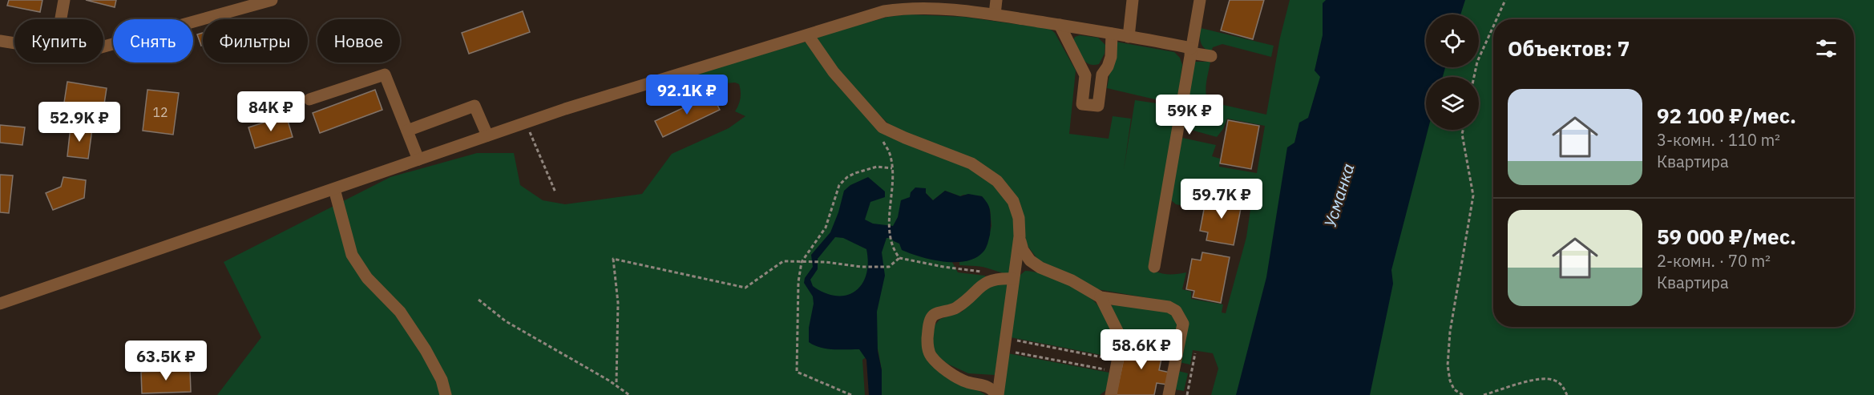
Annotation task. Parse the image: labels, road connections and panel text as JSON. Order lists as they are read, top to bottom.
{
  "water": ["Усманка"],
  "house_numbers": ["12"],
  "page": {
    "chip": [
      "Купить",
      "Снять",
      "Фильтры",
      "Новое"
    ],
    "heading": "Объектов: 7",
    "price": [
      "92.1K ₽",
      "84K ₽",
      "59K ₽",
      "52.9K ₽",
      "59.7K ₽",
      "58.6K ₽",
      "63.5K ₽"
    ],
    "list": [
      {
        "name": "92 100 ₽/мес.",
        "note": "3-комн. · 110 m² · Квартира"
      },
      {
        "name": "59 000 ₽/мес.",
        "note": "2-комн. · 70 m² · Квартира"
      }
    ]
  }
}
